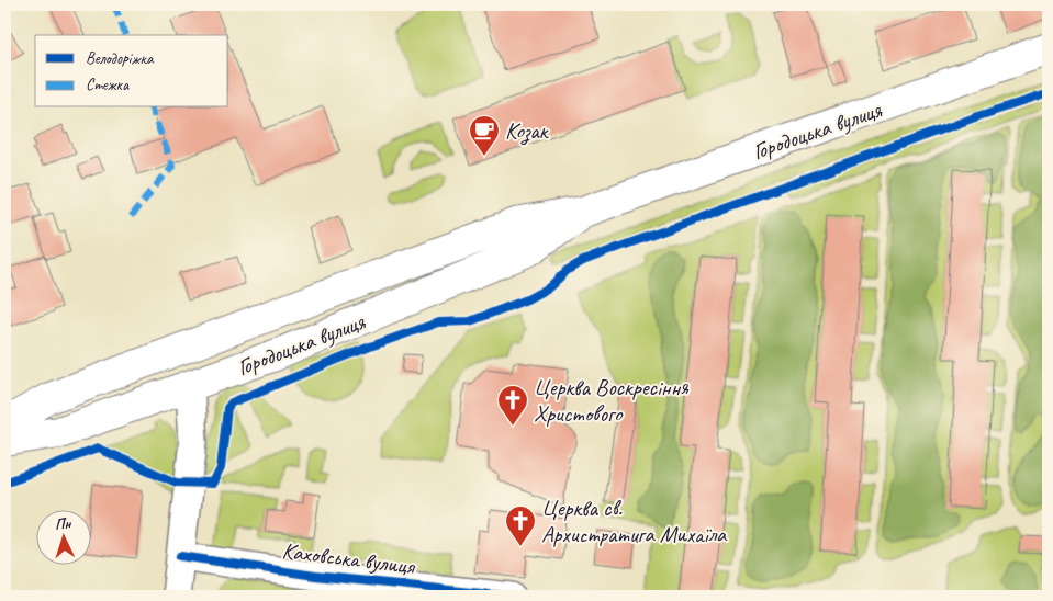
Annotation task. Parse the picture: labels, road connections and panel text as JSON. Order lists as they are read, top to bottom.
{
  "streets": {
    "main road": ["Городоцька вулиця"],
    "street": ["Каховська вулиця"]
  },
  "places": {
    "cafe": ["Козак"],
    "church": ["Церква Воскресіння Христового", "Церква св. Архистратига Михаїла"]
  },
  "legend": ["Велодоріжка", "Стежка"],
  "north": "top"
}
